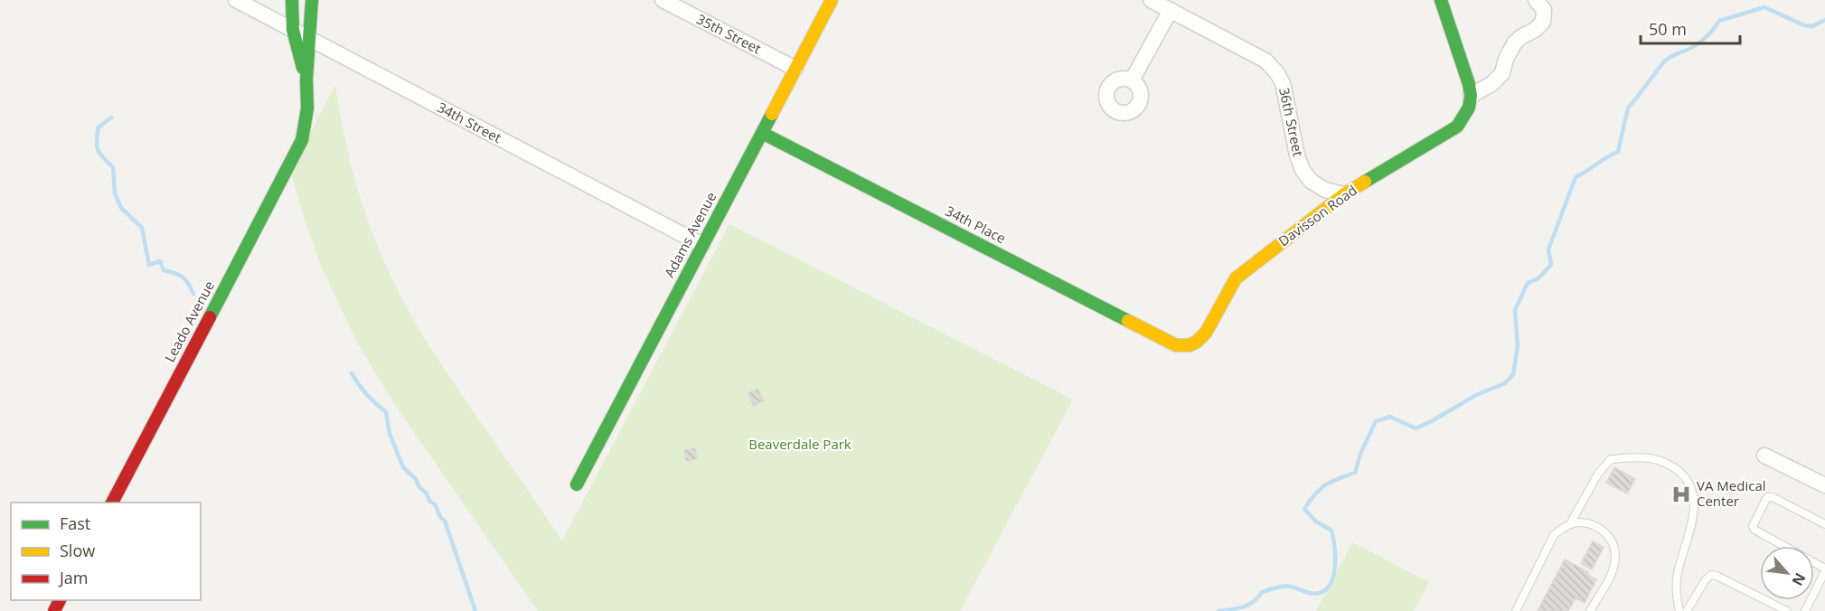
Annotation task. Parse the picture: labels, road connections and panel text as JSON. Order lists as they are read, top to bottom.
{
  "streets": {
    "street": [
      "35th Street",
      "36th Street",
      "34th Street",
      "Davisson Road",
      "34th Place",
      "Adams Avenue",
      "Leado Avenue"
    ]
  },
  "crossings": [
    ["35th Street", "Adams Avenue"],
    ["36th Street", "Davisson Road"],
    ["34th Street", "Adams Avenue"],
    ["Davisson Road", "34th Place"],
    ["34th Place", "Adams Avenue"]
  ],
  "parks": ["Beaverdale Park"],
  "places": {
    "hospital": ["VA Medical Center"]
  },
  "legend": ["Fast", "Slow", "Jam"],
  "scale_bar": "50 m",
  "north": "bottom right"
}
